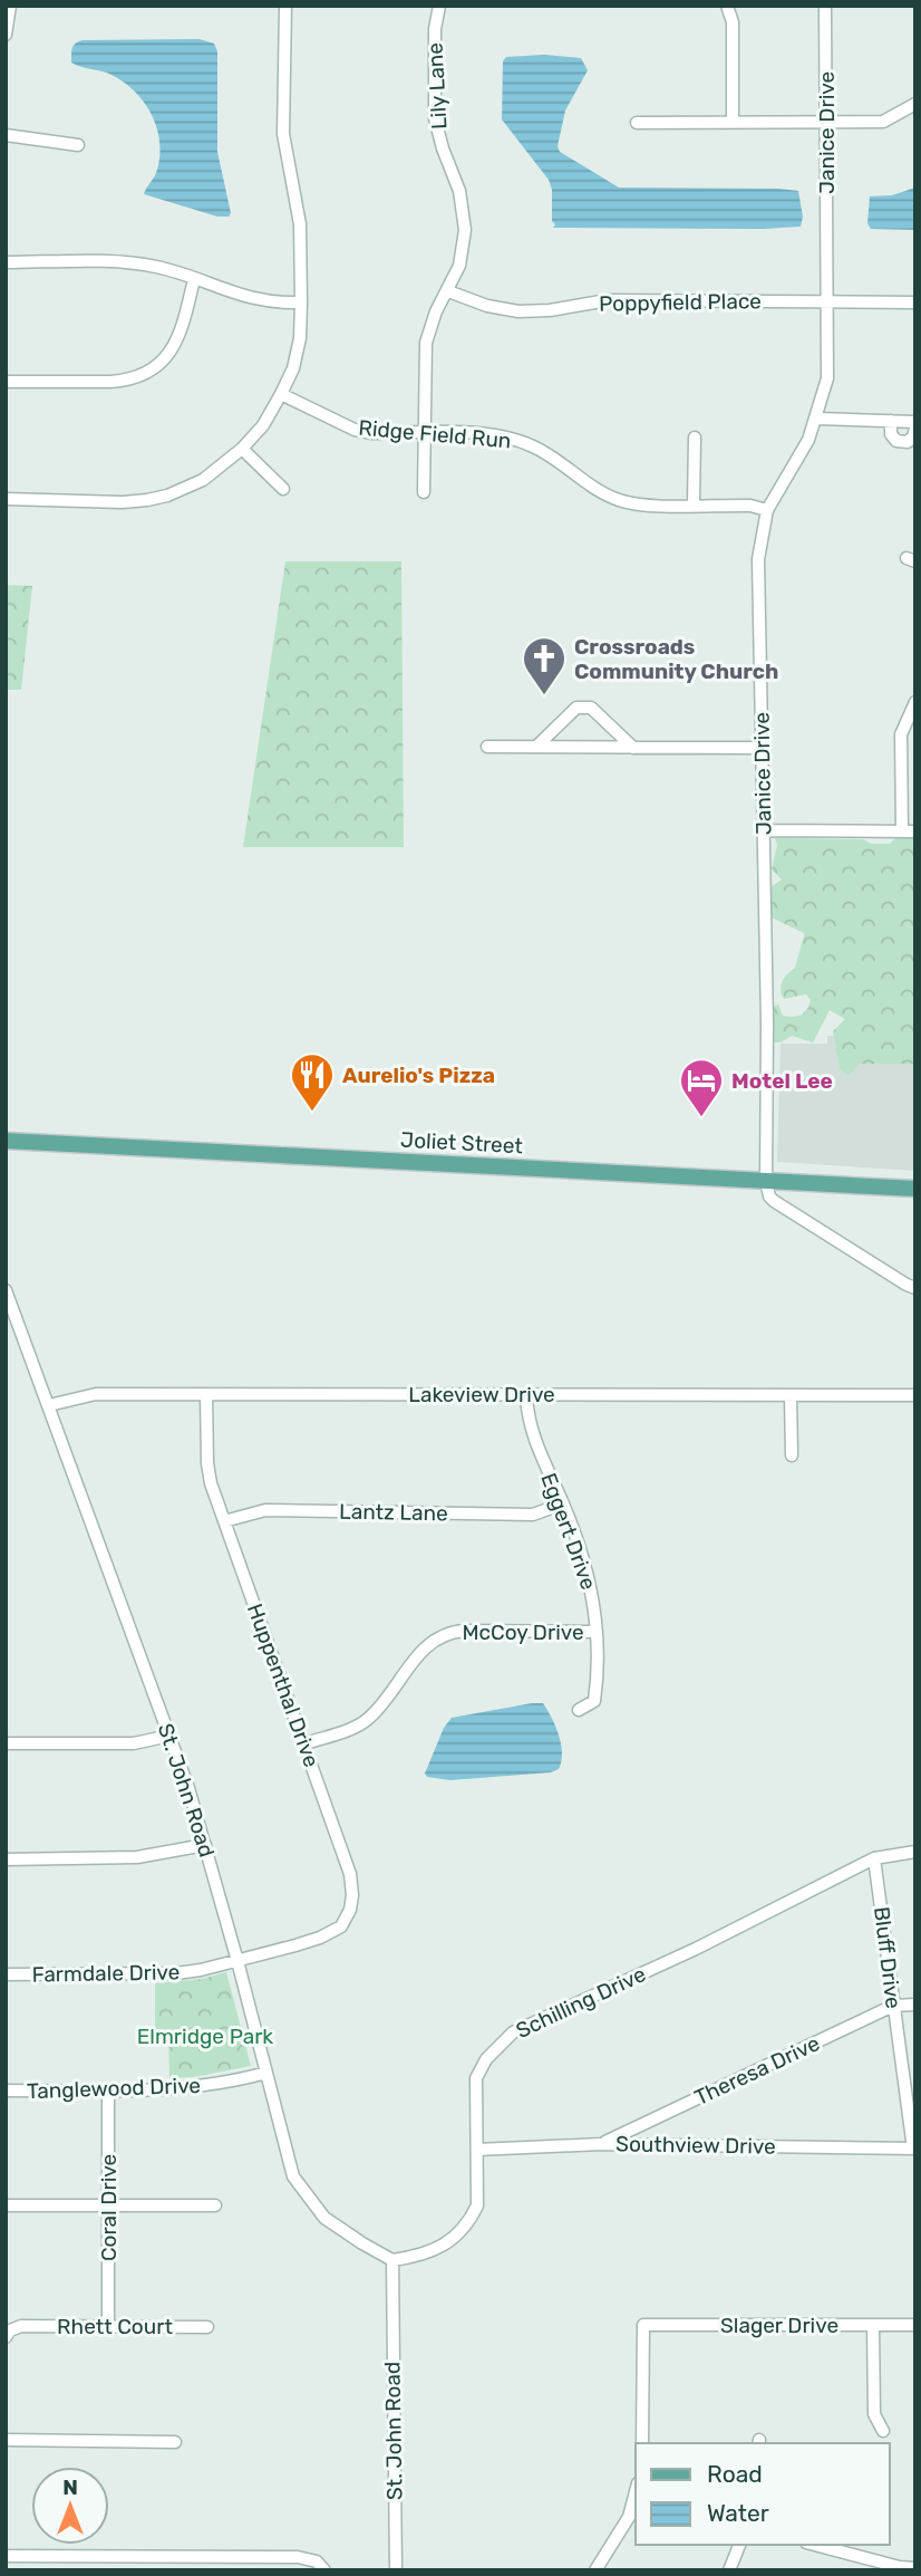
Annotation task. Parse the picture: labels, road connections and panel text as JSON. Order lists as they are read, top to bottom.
{
  "streets": {
    "main road": ["Joliet Street"],
    "street": [
      "Lily Lane",
      "Janice Drive",
      "Poppyfield Place",
      "Ridge Field Run",
      "Lakeview Drive",
      "Lantz Lane",
      "Eggert Drive",
      "McCoy Drive",
      "Huppenthal Drive",
      "St. John Road",
      "Bluff Drive",
      "Farmdale Drive",
      "Schilling Drive",
      "Theresa Drive",
      "Tanglewood Drive",
      "Southview Drive",
      "Coral Drive",
      "Slager Drive",
      "Rhett Court"
    ]
  },
  "crossings": [
    ["Lily Lane", "Poppyfield Place"],
    ["Lily Lane", "Ridge Field Run"],
    ["Janice Drive", "Poppyfield Place"],
    ["Janice Drive", "Ridge Field Run"],
    ["Janice Drive", "Joliet Street"],
    ["Lakeview Drive", "Eggert Drive"],
    ["Lakeview Drive", "Huppenthal Drive"],
    ["Lakeview Drive", "St. John Road"],
    ["Lantz Lane", "Eggert Drive"],
    ["Lantz Lane", "Huppenthal Drive"],
    ["Eggert Drive", "McCoy Drive"],
    ["McCoy Drive", "Huppenthal Drive"],
    ["Huppenthal Drive", "Farmdale Drive"],
    ["St. John Road", "Farmdale Drive"],
    ["St. John Road", "Schilling Drive"],
    ["St. John Road", "Tanglewood Drive"],
    ["Bluff Drive", "Schilling Drive"],
    ["Bluff Drive", "Theresa Drive"],
    ["Bluff Drive", "Southview Drive"],
    ["Schilling Drive", "Southview Drive"],
    ["Theresa Drive", "Southview Drive"],
    ["Tanglewood Drive", "Coral Drive"],
    ["Coral Drive", "Rhett Court"]
  ],
  "parks": ["Elmridge Park"],
  "places": {
    "church": ["Crossroads Community Church"],
    "restaurant": ["Aurelio's Pizza"],
    "hotel": ["Motel Lee"]
  },
  "legend": ["Road", "Water"],
  "north": "top"
}
